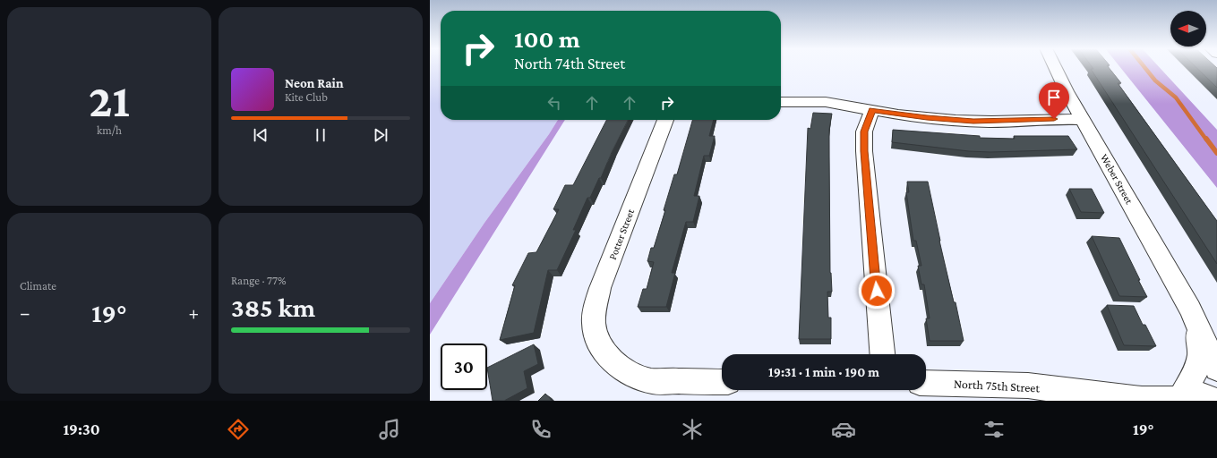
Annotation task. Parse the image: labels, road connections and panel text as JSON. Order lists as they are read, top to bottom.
{
  "streets": {
    "street": ["Weber Street", "Potter Street", "North 75th Street"]
  },
  "crossings": [
    ["Weber Street", "North 75th Street"]
  ],
  "north": "left",
  "page": {
    "tile": [
      ["21", "km/h"],
      "Climate",
      ["Range · 77%", "385 km"]
    ],
    "turn": ["100 m", "North 74th Street"],
    "song": ["Neon Rain", "Kite Club"],
    "heat": ["−", "19°", "+"],
    "limit": "30",
    "trip": "19:31 · 1 min · 190 m",
    "tabs": ["19:30", "19°"]
  }
}
